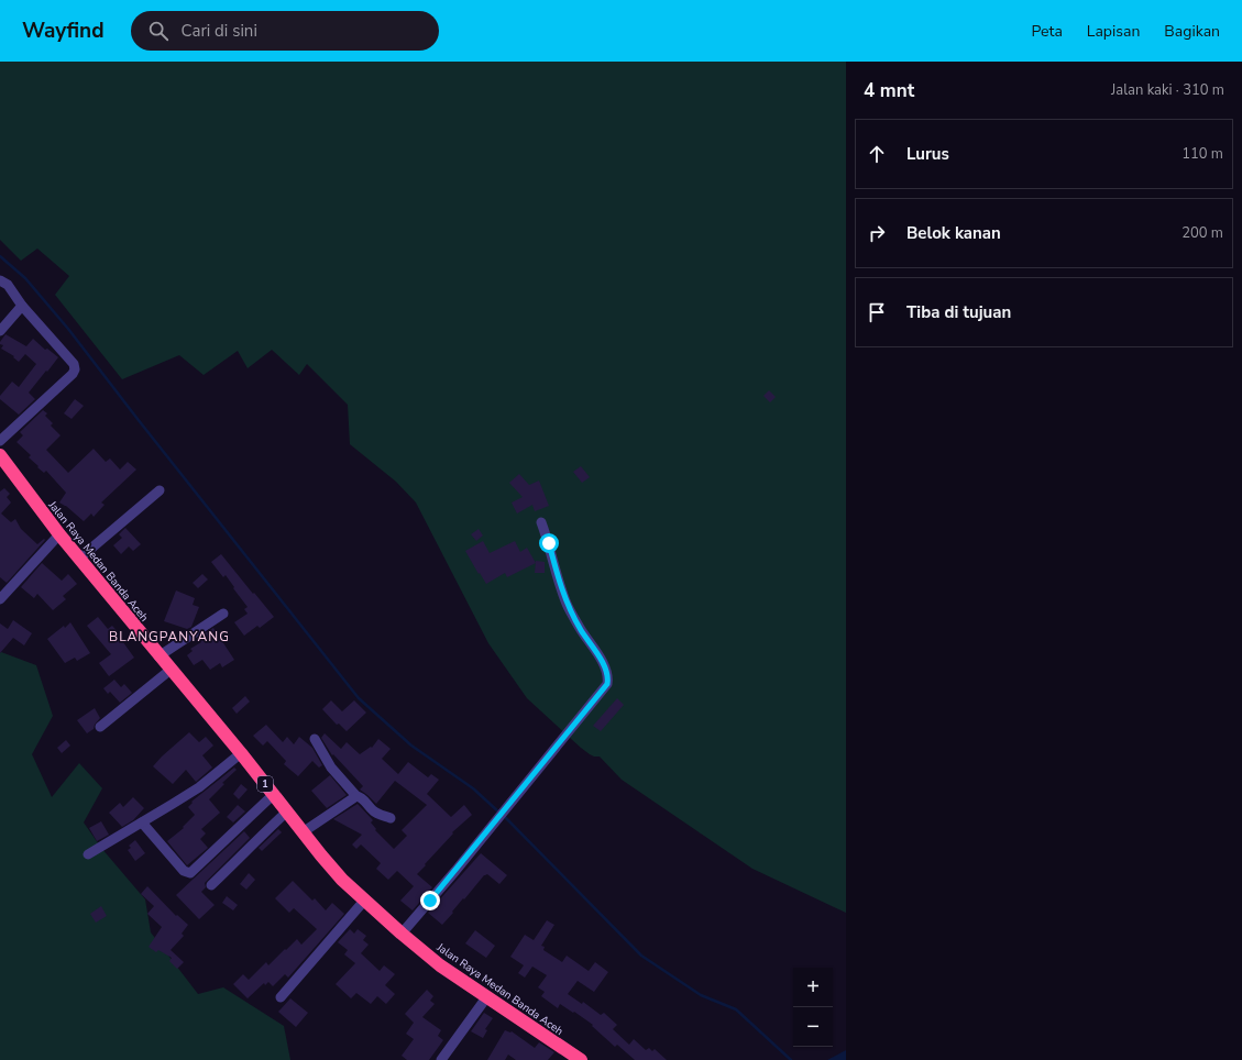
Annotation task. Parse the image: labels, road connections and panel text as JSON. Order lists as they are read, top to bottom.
{
  "streets": {
    "highway": ["Jalan Raya Medan Banda Aceh", "1"]
  },
  "districts": ["BLANGPANYANG"],
  "page": {
    "header": "Wayfind",
    "search": "Cari di sini",
    "nav": ["Peta", "Lapisan", "Bagikan"],
    "heading": ["4 mnt", "Jalan kaki · 310 m"],
    "list": [
      ["Lurus", "110 m"],
      ["Belok kanan", "200 m"],
      "Tiba di tujuan"
    ],
    "map_buttons": ["+", "−"]
  }
}
